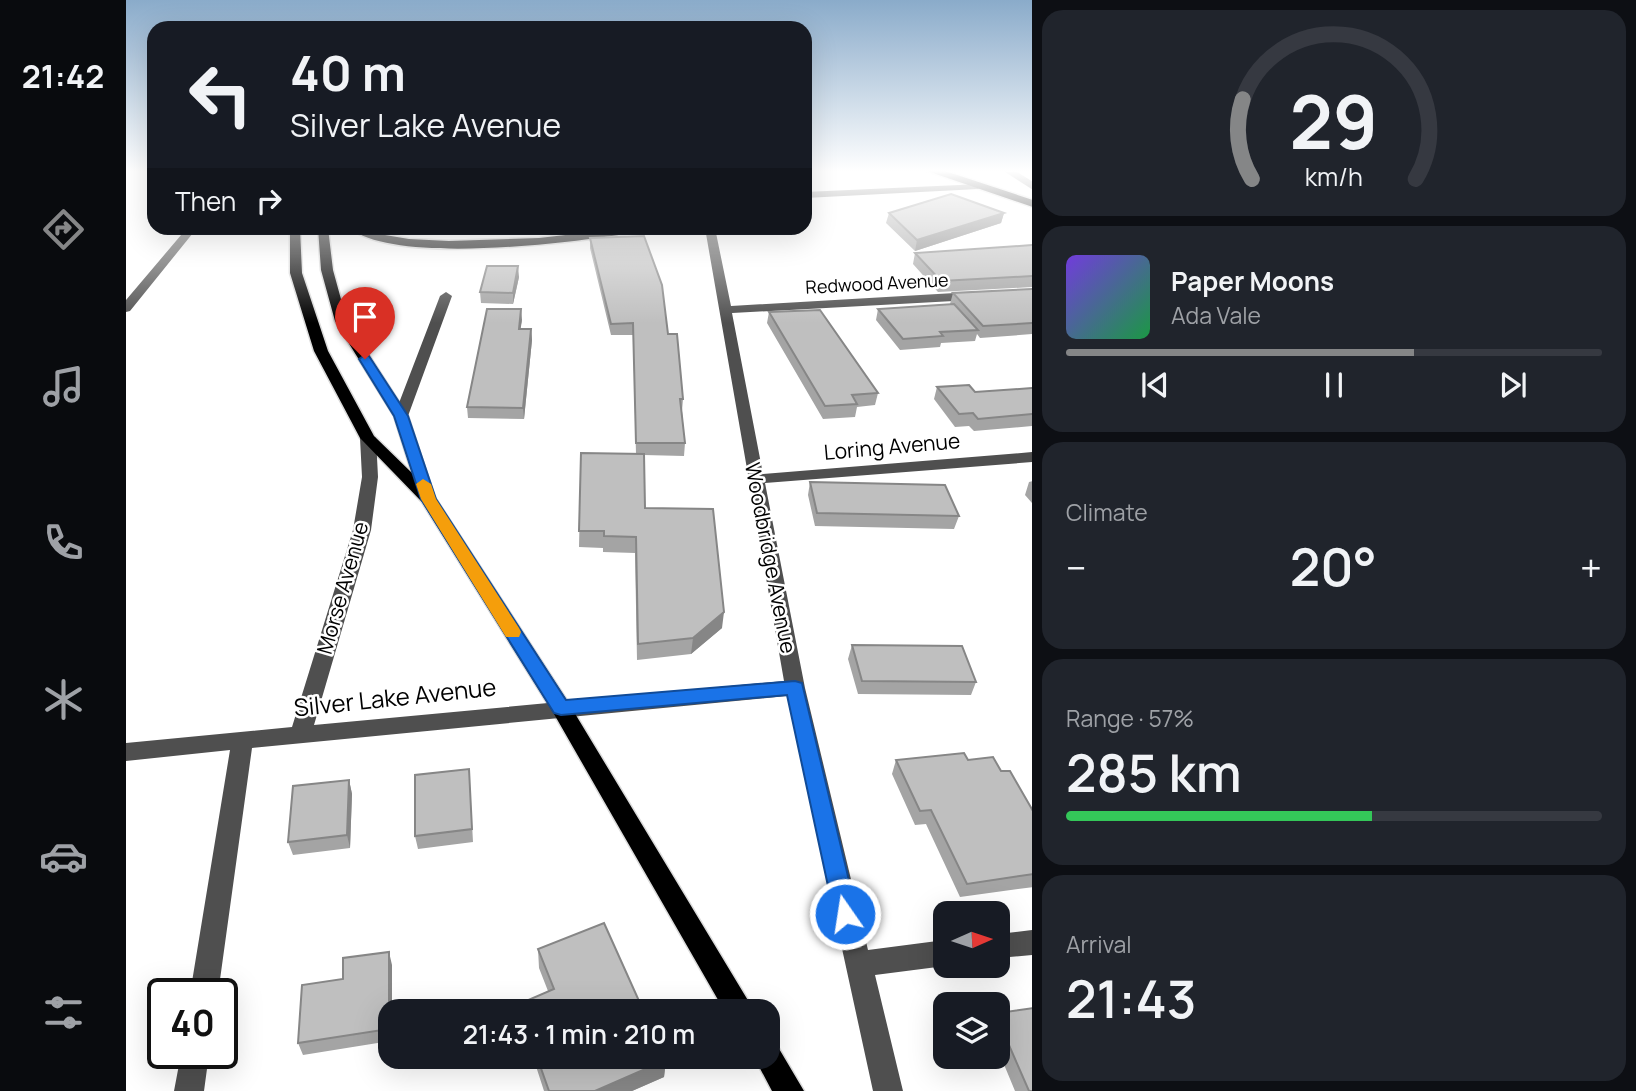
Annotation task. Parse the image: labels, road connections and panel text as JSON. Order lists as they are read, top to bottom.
{
  "streets": {
    "street": [
      "Redwood Avenue",
      "Loring Avenue",
      "Woodbridge Avenue",
      "Morse Avenue",
      "Silver Lake Avenue"
    ]
  },
  "crossings": [
    ["Redwood Avenue", "Woodbridge Avenue"],
    ["Loring Avenue", "Woodbridge Avenue"],
    ["Woodbridge Avenue", "Silver Lake Avenue"],
    ["Morse Avenue", "Silver Lake Avenue"]
  ],
  "north": "right",
  "page": {
    "tabs": "21:42",
    "turn": ["40 m", "Silver Lake Avenue"],
    "then": "Then",
    "song": ["Paper Moons", "Ada Vale"],
    "tile": [
      "Climate",
      ["Range · 57%", "285 km"],
      ["Arrival", "21:43"]
    ],
    "heat": ["−", "20°", "+"],
    "limit": "40",
    "trip": "21:43 · 1 min · 210 m",
    "gauge": ["29", "km/h"]
  }
}
